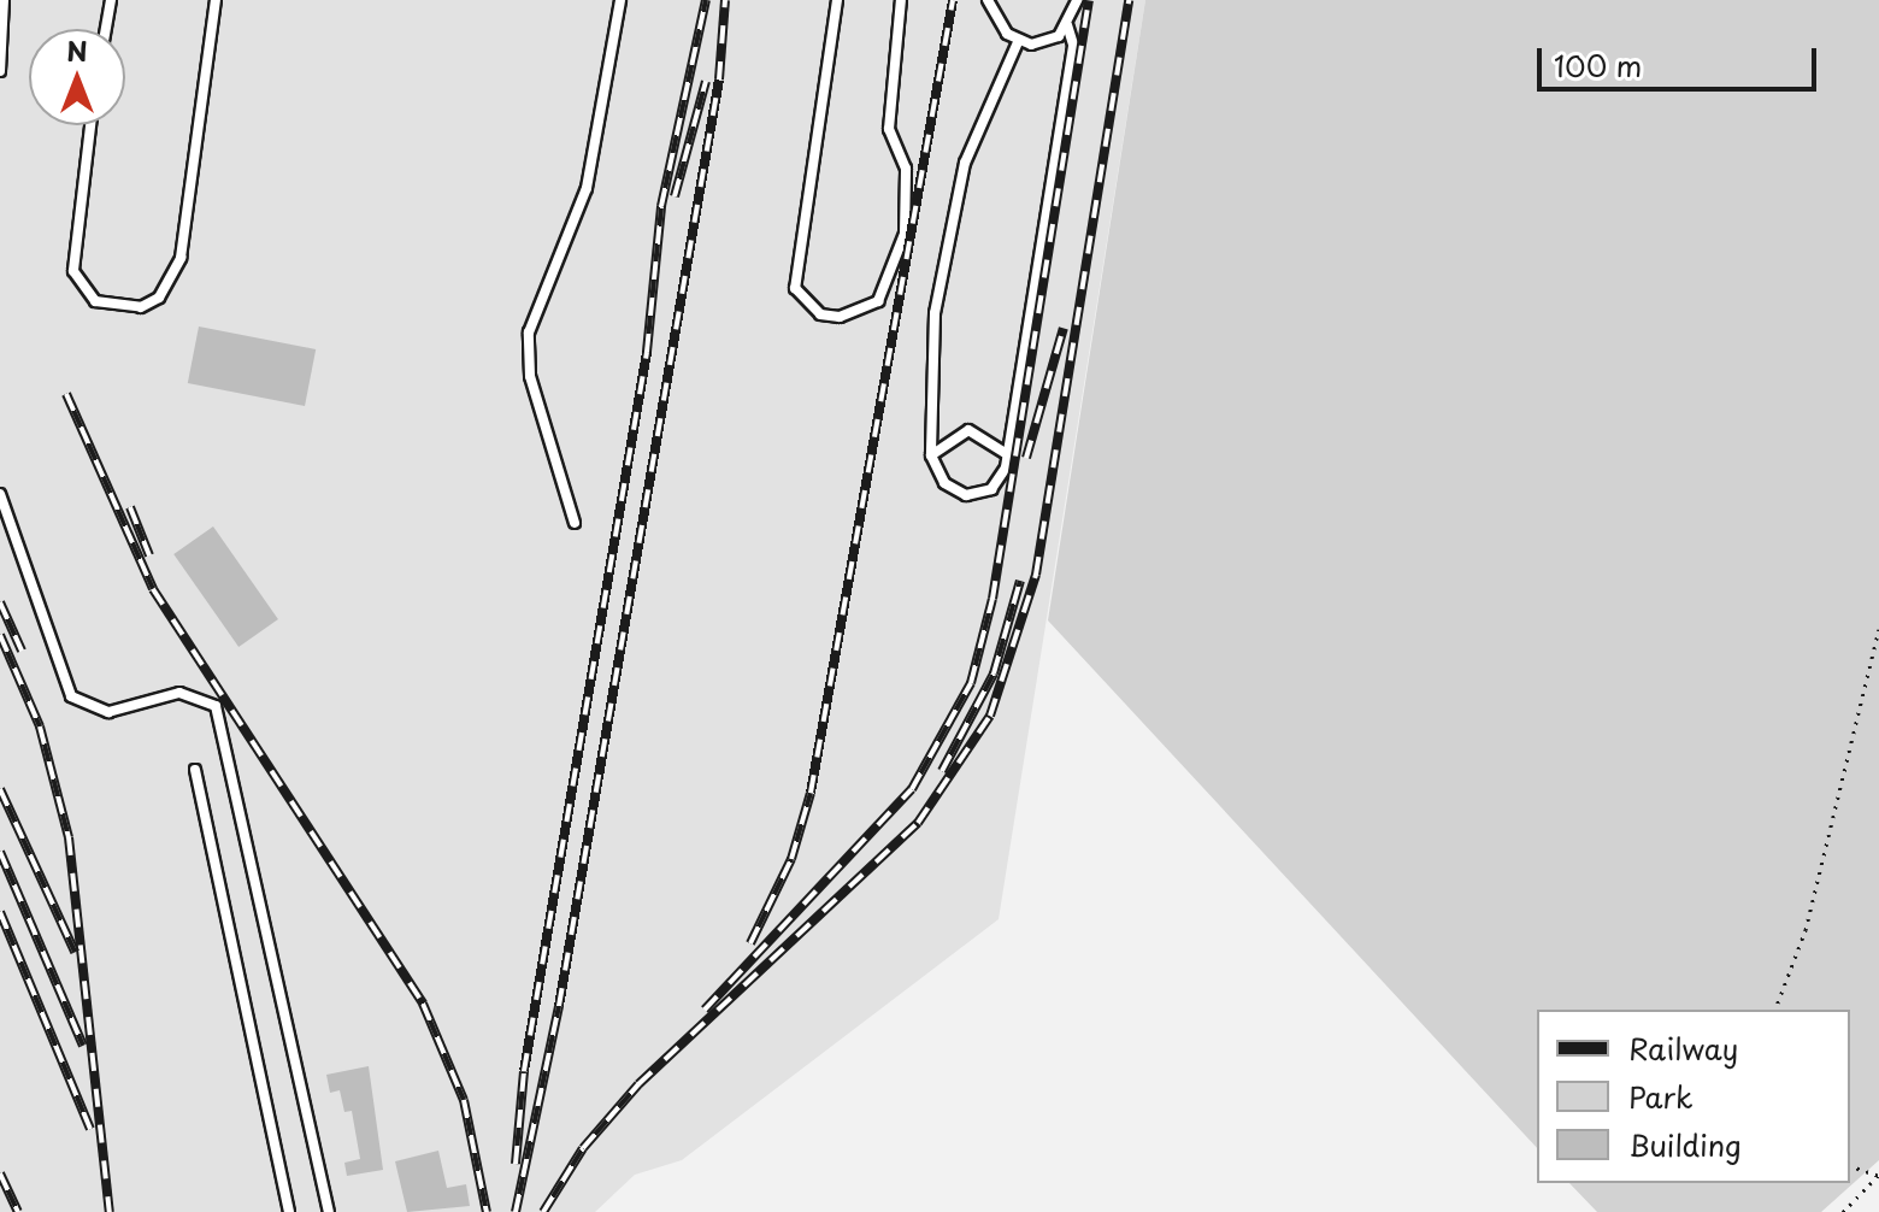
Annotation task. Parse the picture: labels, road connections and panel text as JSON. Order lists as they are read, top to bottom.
{
  "legend": ["Railway", "Park", "Building"],
  "scale_bar": "100 m",
  "north": "top"
}
